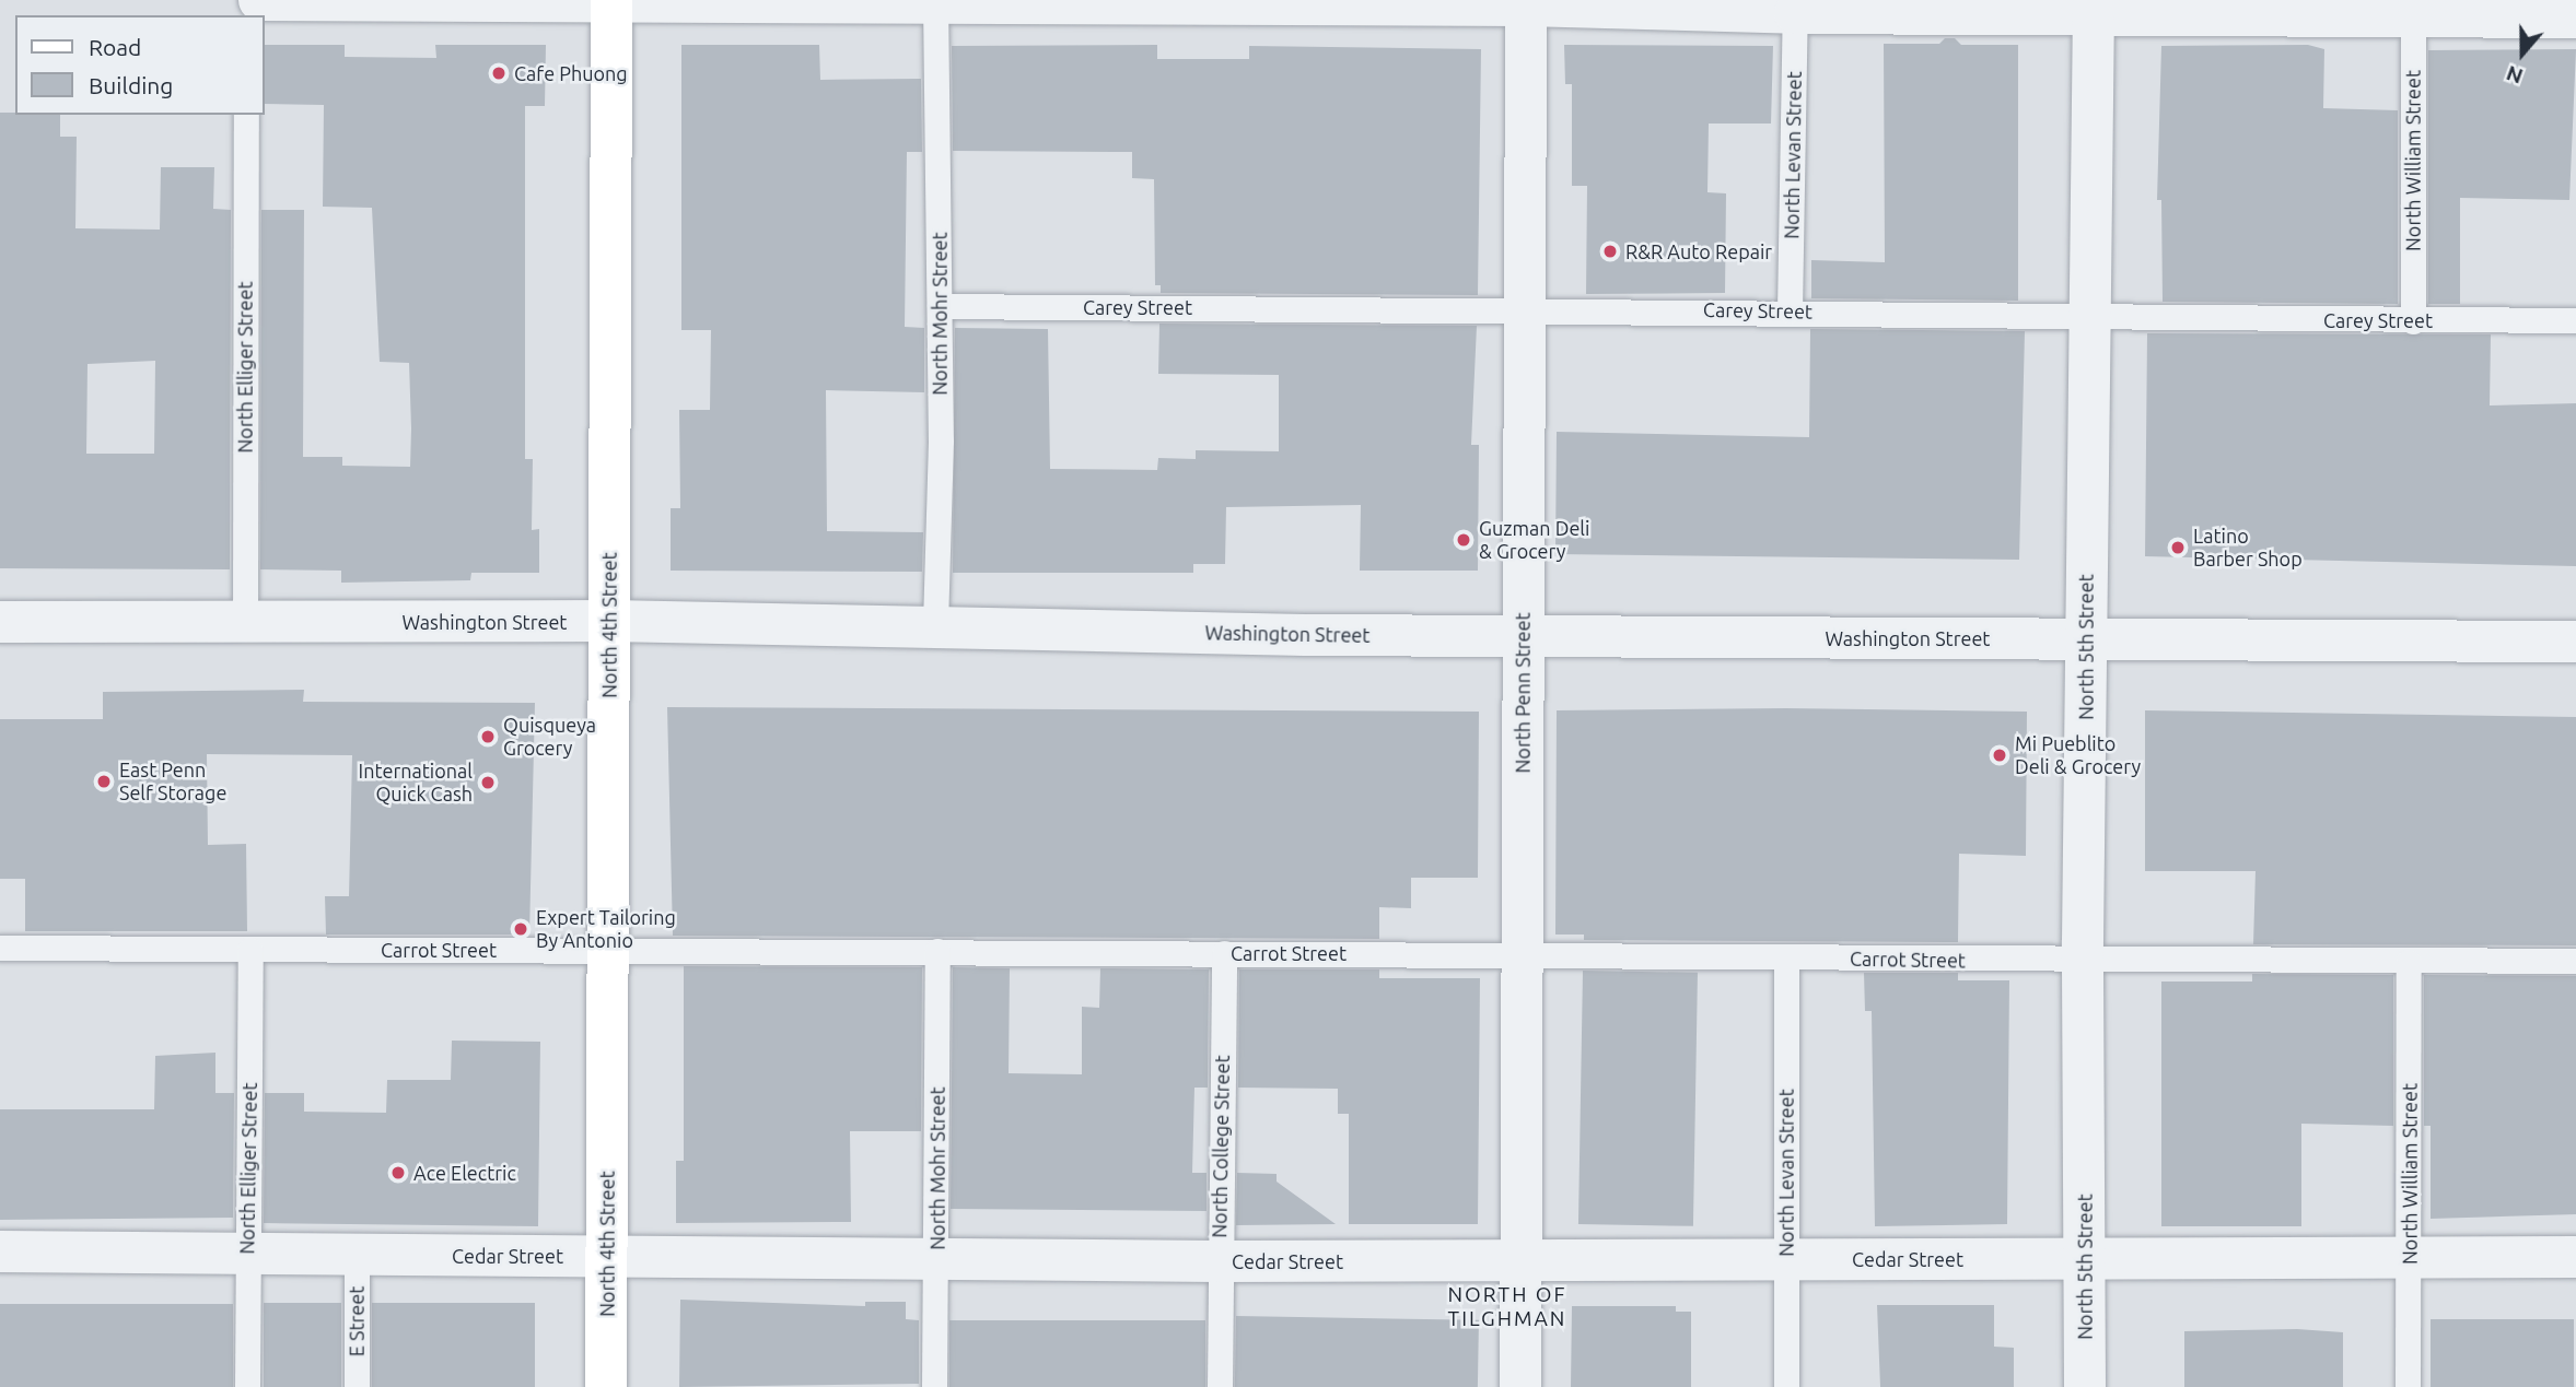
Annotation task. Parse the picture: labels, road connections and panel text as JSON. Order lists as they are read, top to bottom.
{
  "streets": {
    "street": [
      "Washington Street",
      "North 4th Street",
      "North 5th Street",
      "North Penn Street",
      "Cedar Street"
    ],
    "lane": [
      "North Levan Street",
      "North William Street",
      "Carey Street",
      "North Mohr Street",
      "North Elliger Street",
      "Carrot Street",
      "North College Street",
      "E Street"
    ]
  },
  "crossings": [
    ["North Levan Street", "Carey Street"],
    ["North Levan Street", "Carrot Street"],
    ["North Levan Street", "Cedar Street"],
    ["North William Street", "Carey Street"],
    ["North William Street", "Carrot Street"],
    ["North William Street", "Cedar Street"],
    ["Carey Street", "North Mohr Street"],
    ["Carey Street", "North 5th Street"],
    ["Carey Street", "North Penn Street"],
    ["North Mohr Street", "Washington Street"],
    ["North Mohr Street", "Carrot Street"],
    ["North Mohr Street", "Cedar Street"],
    ["North Elliger Street", "Washington Street"],
    ["North Elliger Street", "Carrot Street"],
    ["North Elliger Street", "Cedar Street"],
    ["Washington Street", "North 4th Street"],
    ["Washington Street", "North 5th Street"],
    ["Washington Street", "North Penn Street"],
    ["North 4th Street", "Carrot Street"],
    ["North 4th Street", "Cedar Street"],
    ["North 5th Street", "Carrot Street"],
    ["North 5th Street", "Cedar Street"],
    ["North Penn Street", "Carrot Street"],
    ["North Penn Street", "Cedar Street"],
    ["Carrot Street", "North College Street"],
    ["North College Street", "Cedar Street"],
    ["Cedar Street", "E Street"]
  ],
  "districts": ["NORTH OF TILGHMAN"],
  "places": [
    "Cafe Phuong",
    "R&R Auto Repair",
    "Guzman Deli & Grocery",
    "Latino Barber Shop",
    "Quisqueya Grocery",
    "Mi Pueblito Deli & Grocery",
    "East Penn Self Storage",
    "International Quick Cash",
    "Expert Tailoring By Antonio",
    "Ace Electric"
  ],
  "legend": ["Road", "Building"],
  "north": "bottom"
}
